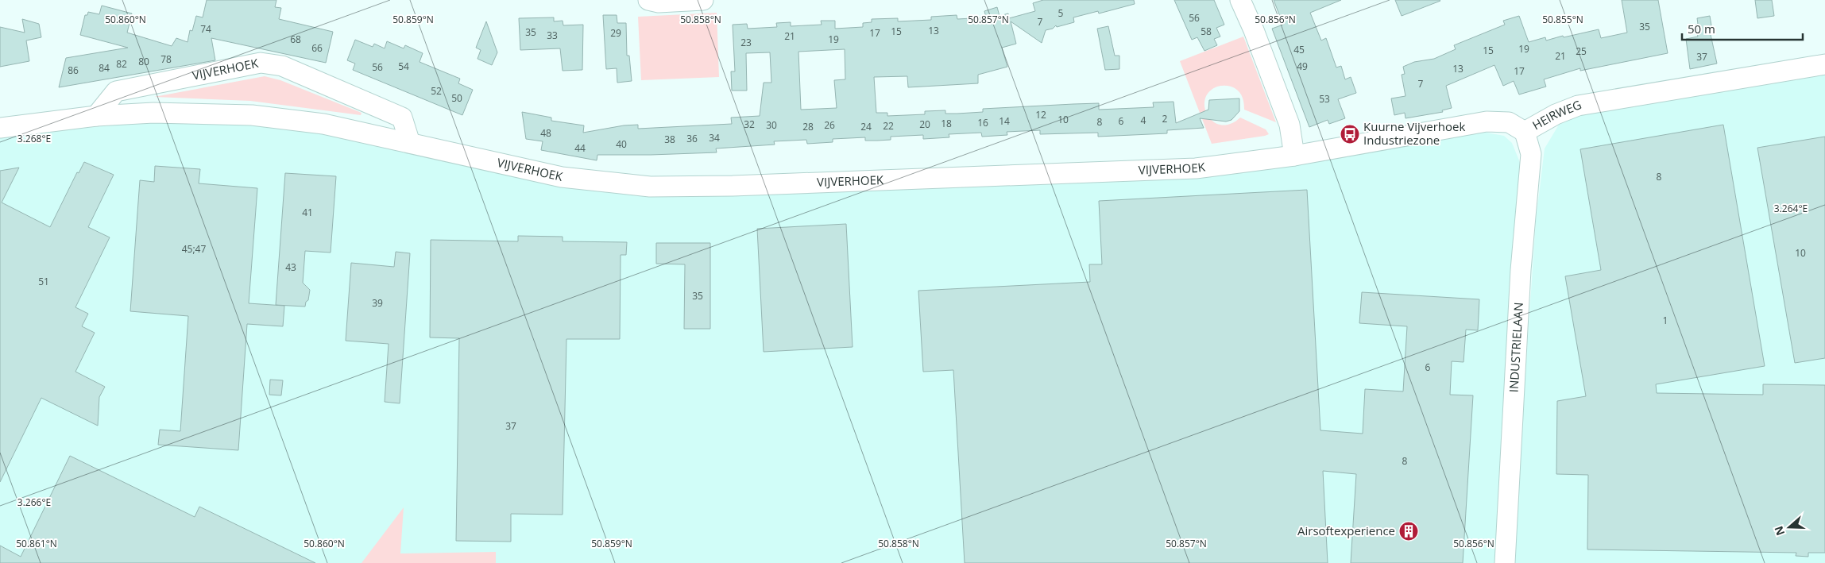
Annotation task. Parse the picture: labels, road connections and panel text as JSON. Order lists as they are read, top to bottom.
{
  "streets": {
    "street": ["VIJVERHOEK", "HEIRWEG", "INDUSTRIELAAN"]
  },
  "crossings": [
    ["VIJVERHOEK", "HEIRWEG"],
    ["HEIRWEG", "INDUSTRIELAAN"]
  ],
  "places": {
    "bus stop": ["Kuurne Vijverhoek Industriezone"],
    "building": ["Airsoftexperience"]
  },
  "house_numbers": [
    "5",
    "56",
    "7",
    "35",
    "74",
    "13",
    "15",
    "58",
    "35",
    "29",
    "17",
    "33",
    "21",
    "68",
    "19",
    "23",
    "66",
    "19",
    "45",
    "15",
    "25",
    "21",
    "37",
    "78",
    "80",
    "82",
    "54",
    "49",
    "56",
    "84",
    "13",
    "86",
    "17",
    "7",
    "52",
    "50",
    "53",
    "12",
    "2",
    "10",
    "4",
    "14",
    "6",
    "8",
    "16",
    "18",
    "32",
    "20",
    "30",
    "26",
    "22",
    "28",
    "24",
    "48",
    "34",
    "36",
    "38",
    "40",
    "44",
    "8",
    "41",
    "45;47",
    "10",
    "43",
    "51",
    "35",
    "39",
    "1",
    "6",
    "37",
    "8"
  ],
  "scale_bar": "50 m",
  "north": "left",
  "coordinates": [
    "50.860°N",
    "50.859°N",
    "50.858°N",
    "50.857°N",
    "50.856°N",
    "50.855°N",
    "3.268°E",
    "3.264°E",
    "3.266°E",
    "50.861°N"
  ]
}
